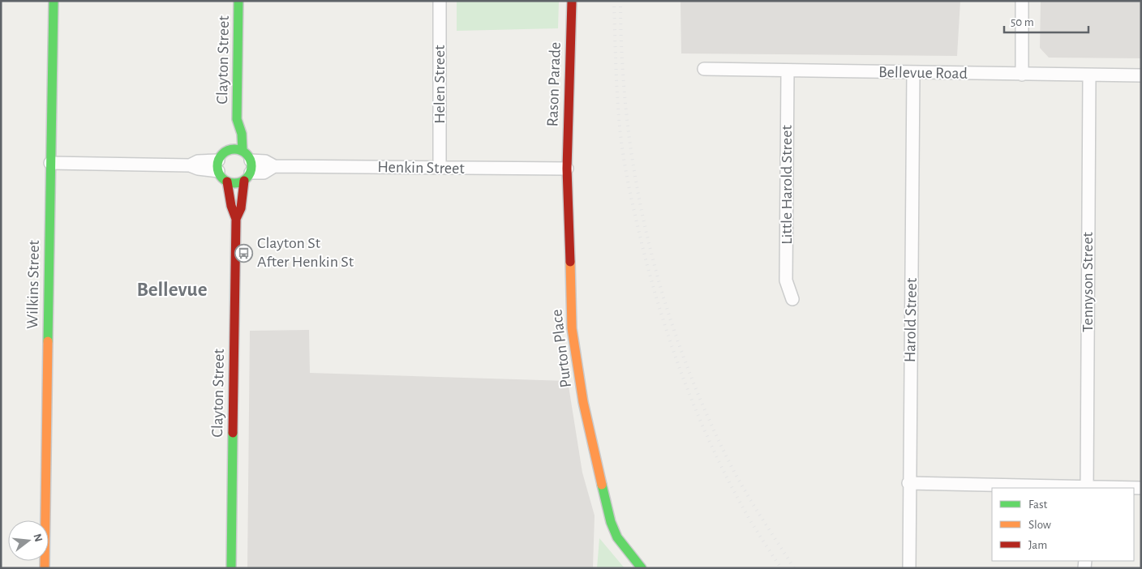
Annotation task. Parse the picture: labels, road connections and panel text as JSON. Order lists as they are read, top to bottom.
{
  "streets": {
    "main road": [
      "Clayton Street",
      "Rason Parade",
      "Wilkins Street",
      "Purton Place"
    ],
    "street": [
      "Bellevue Road",
      "Helen Street",
      "Henkin Street",
      "Little Harold Street",
      "Tennyson Street",
      "Harold Street"
    ]
  },
  "crossings": [
    ["Clayton Street", "Henkin Street"],
    ["Bellevue Road", "Little Harold Street"],
    ["Bellevue Road", "Tennyson Street"],
    ["Bellevue Road", "Harold Street"],
    ["Helen Street", "Henkin Street"],
    ["Rason Parade", "Henkin Street"],
    ["Rason Parade", "Purton Place"],
    ["Henkin Street", "Purton Place"]
  ],
  "districts": ["Bellevue"],
  "places": {
    "bus stop": ["Clayton St After Henkin St"]
  },
  "legend": ["Fast", "Slow", "Jam"],
  "scale_bar": "50 m",
  "north": "right"
}
